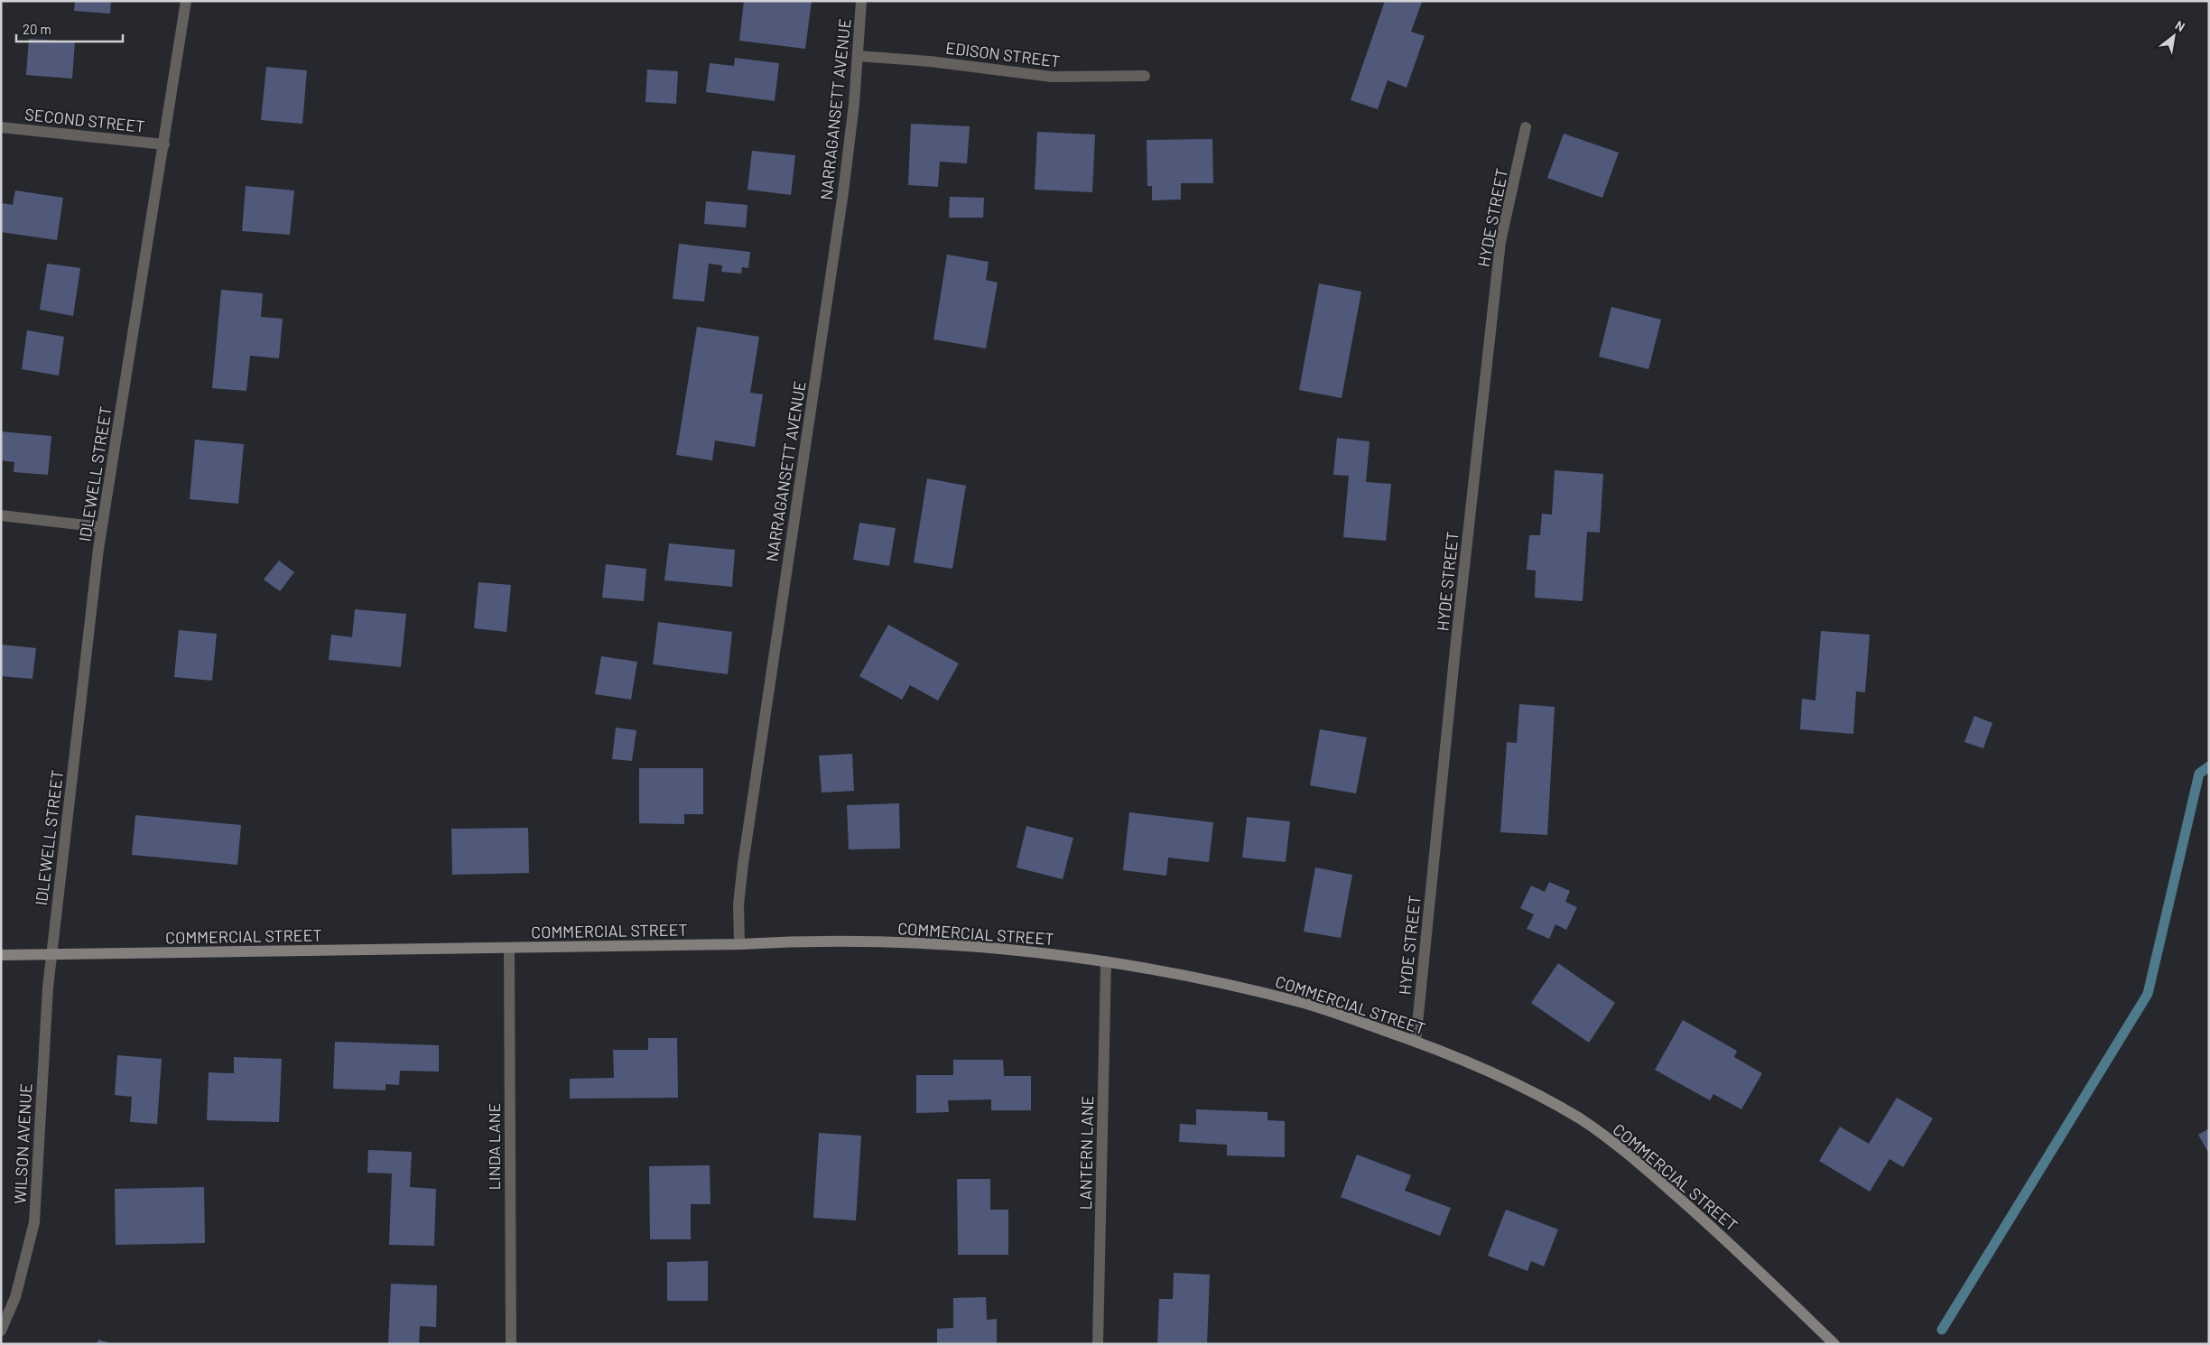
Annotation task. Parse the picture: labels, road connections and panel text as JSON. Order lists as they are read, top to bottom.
{
  "streets": {
    "main road": ["COMMERCIAL STREET"],
    "street": [
      "EDISON STREET",
      "NARRAGANSETT AVENUE",
      "SECOND STREET",
      "HYDE STREET",
      "IDLEWELL STREET",
      "WILSON AVENUE",
      "LINDA LANE",
      "LANTERN LANE"
    ]
  },
  "crossings": [
    ["EDISON STREET", "NARRAGANSETT AVENUE"],
    ["NARRAGANSETT AVENUE", "COMMERCIAL STREET"],
    ["SECOND STREET", "IDLEWELL STREET"],
    ["HYDE STREET", "COMMERCIAL STREET"],
    ["IDLEWELL STREET", "COMMERCIAL STREET"],
    ["IDLEWELL STREET", "WILSON AVENUE"],
    ["COMMERCIAL STREET", "WILSON AVENUE"],
    ["COMMERCIAL STREET", "LINDA LANE"],
    ["COMMERCIAL STREET", "LANTERN LANE"]
  ],
  "scale_bar": "20 m",
  "north": "top right"
}
